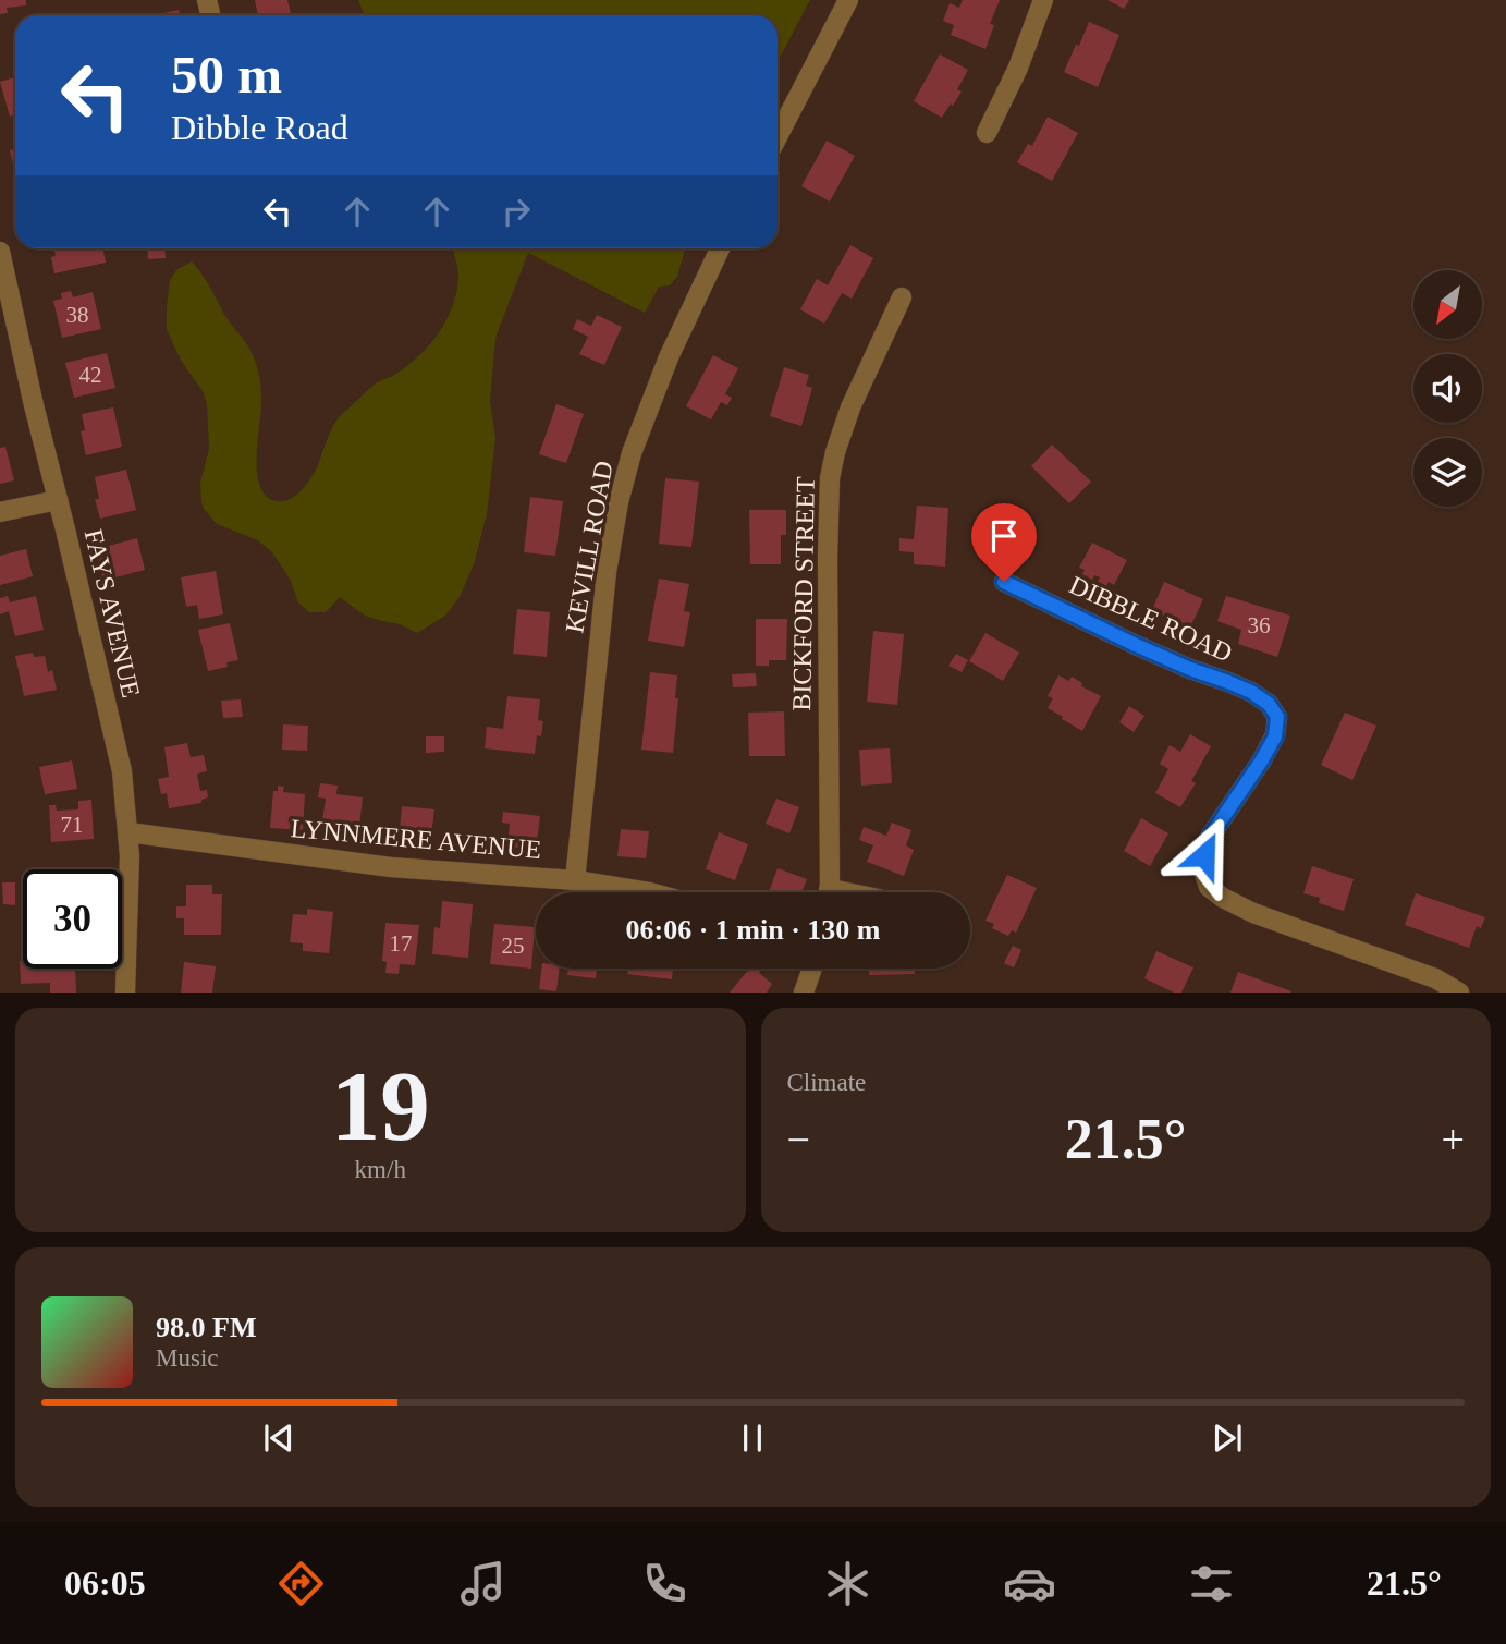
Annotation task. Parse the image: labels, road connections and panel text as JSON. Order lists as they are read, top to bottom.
{
  "streets": {
    "street": [
      "KEVILL ROAD",
      "BICKFORD STREET",
      "FAYS AVENUE",
      "DIBBLE ROAD",
      "LYNNMERE AVENUE"
    ]
  },
  "crossings": [
    ["KEVILL ROAD", "LYNNMERE AVENUE"],
    ["FAYS AVENUE", "LYNNMERE AVENUE"]
  ],
  "house_numbers": [
    "38",
    "42",
    "36",
    "71",
    "17",
    "25"
  ],
  "north": "bottom left",
  "page": {
    "turn": ["50 m", "Dibble Road"],
    "limit": "30",
    "trip": "06:06 · 1 min · 130 m",
    "tile": [
      ["19", "km/h"],
      "Climate"
    ],
    "heat": ["−", "21.5°", "+"],
    "song": ["98.0 FM", "Music"],
    "tabs": ["06:05", "21.5°"]
  }
}
